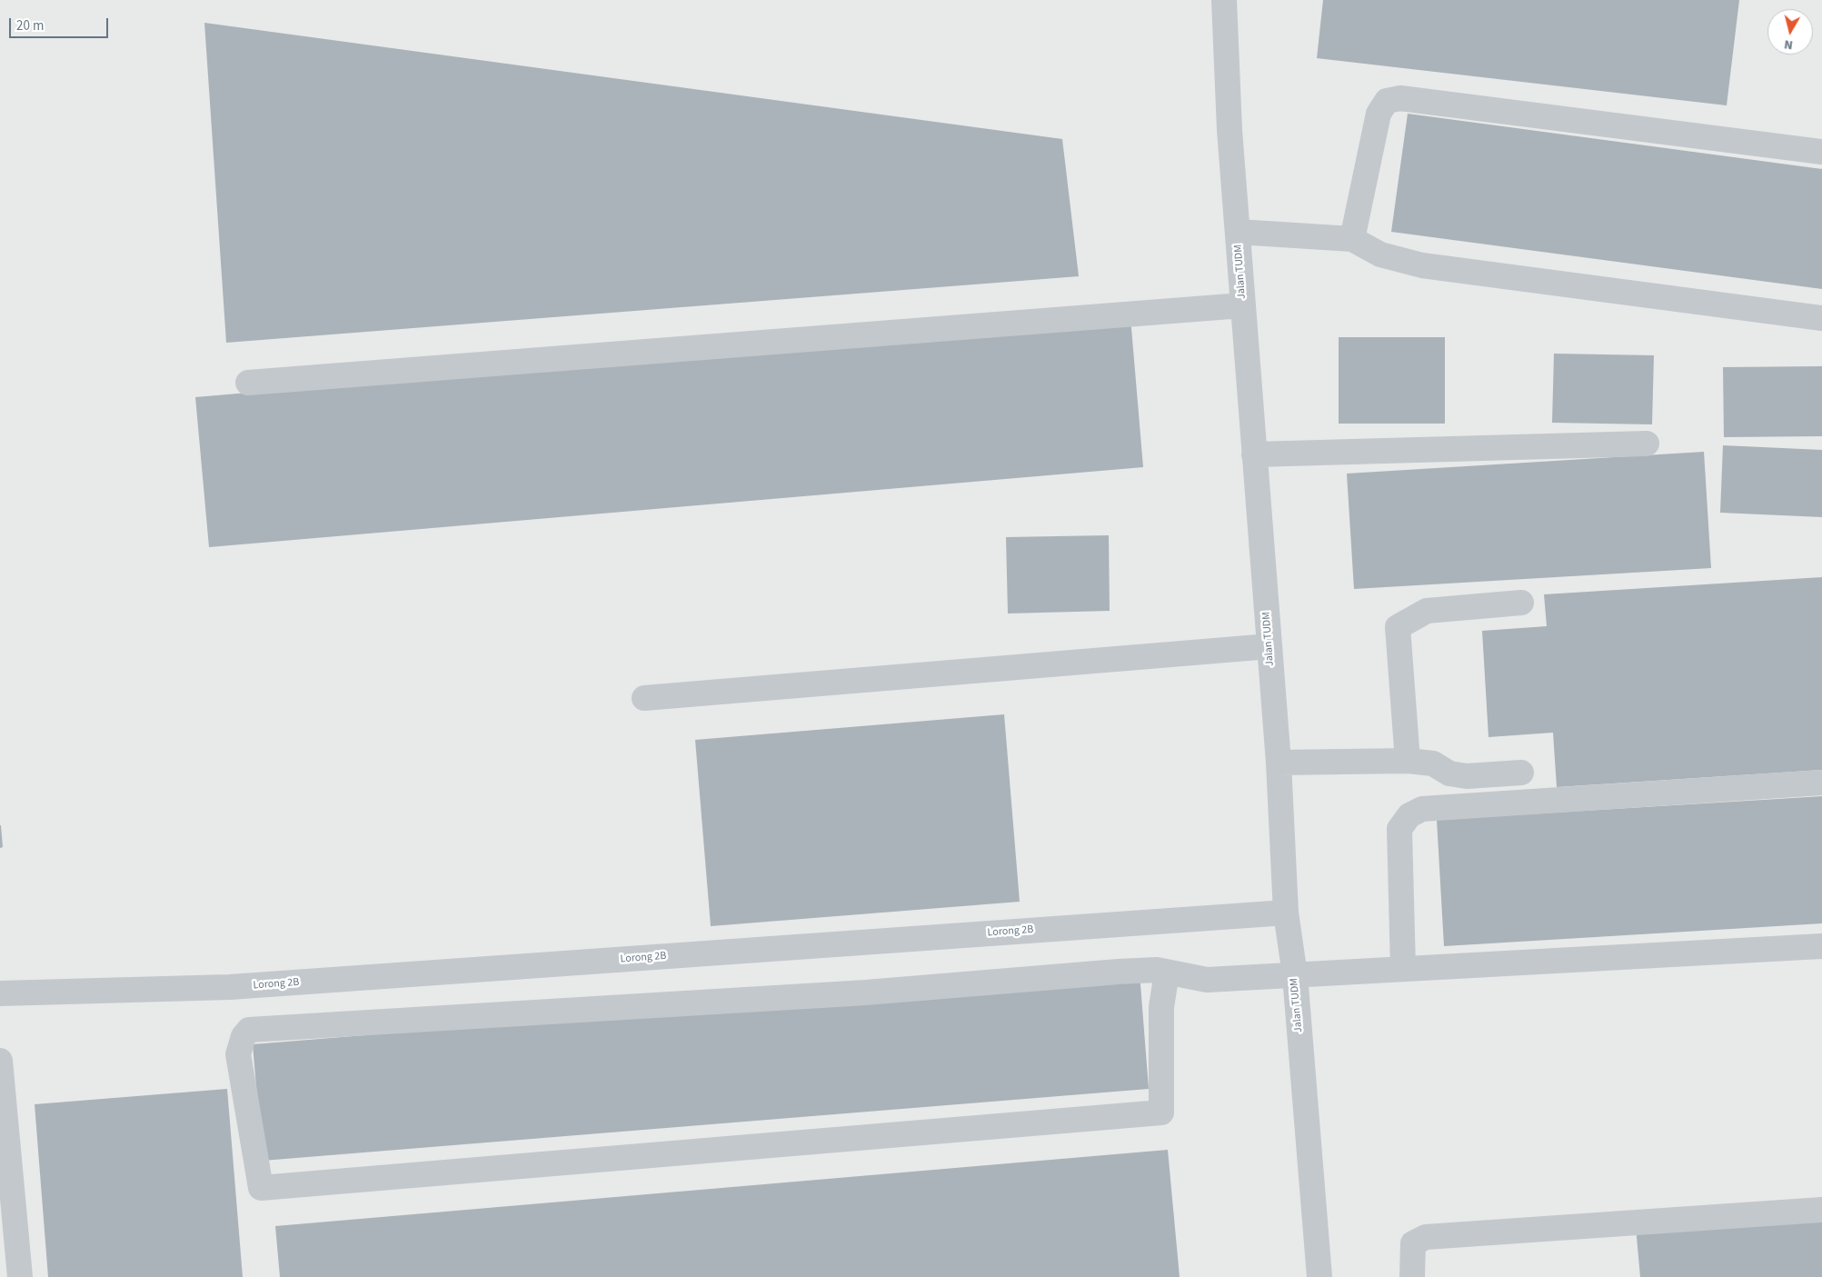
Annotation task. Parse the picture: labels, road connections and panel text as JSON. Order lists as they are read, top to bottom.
{
  "streets": {
    "street": ["Jalan TUDM", "Lorong 2B"]
  },
  "crossings": [
    ["Jalan TUDM", "Lorong 2B"]
  ],
  "scale_bar": "20 m",
  "north": "bottom"
}
